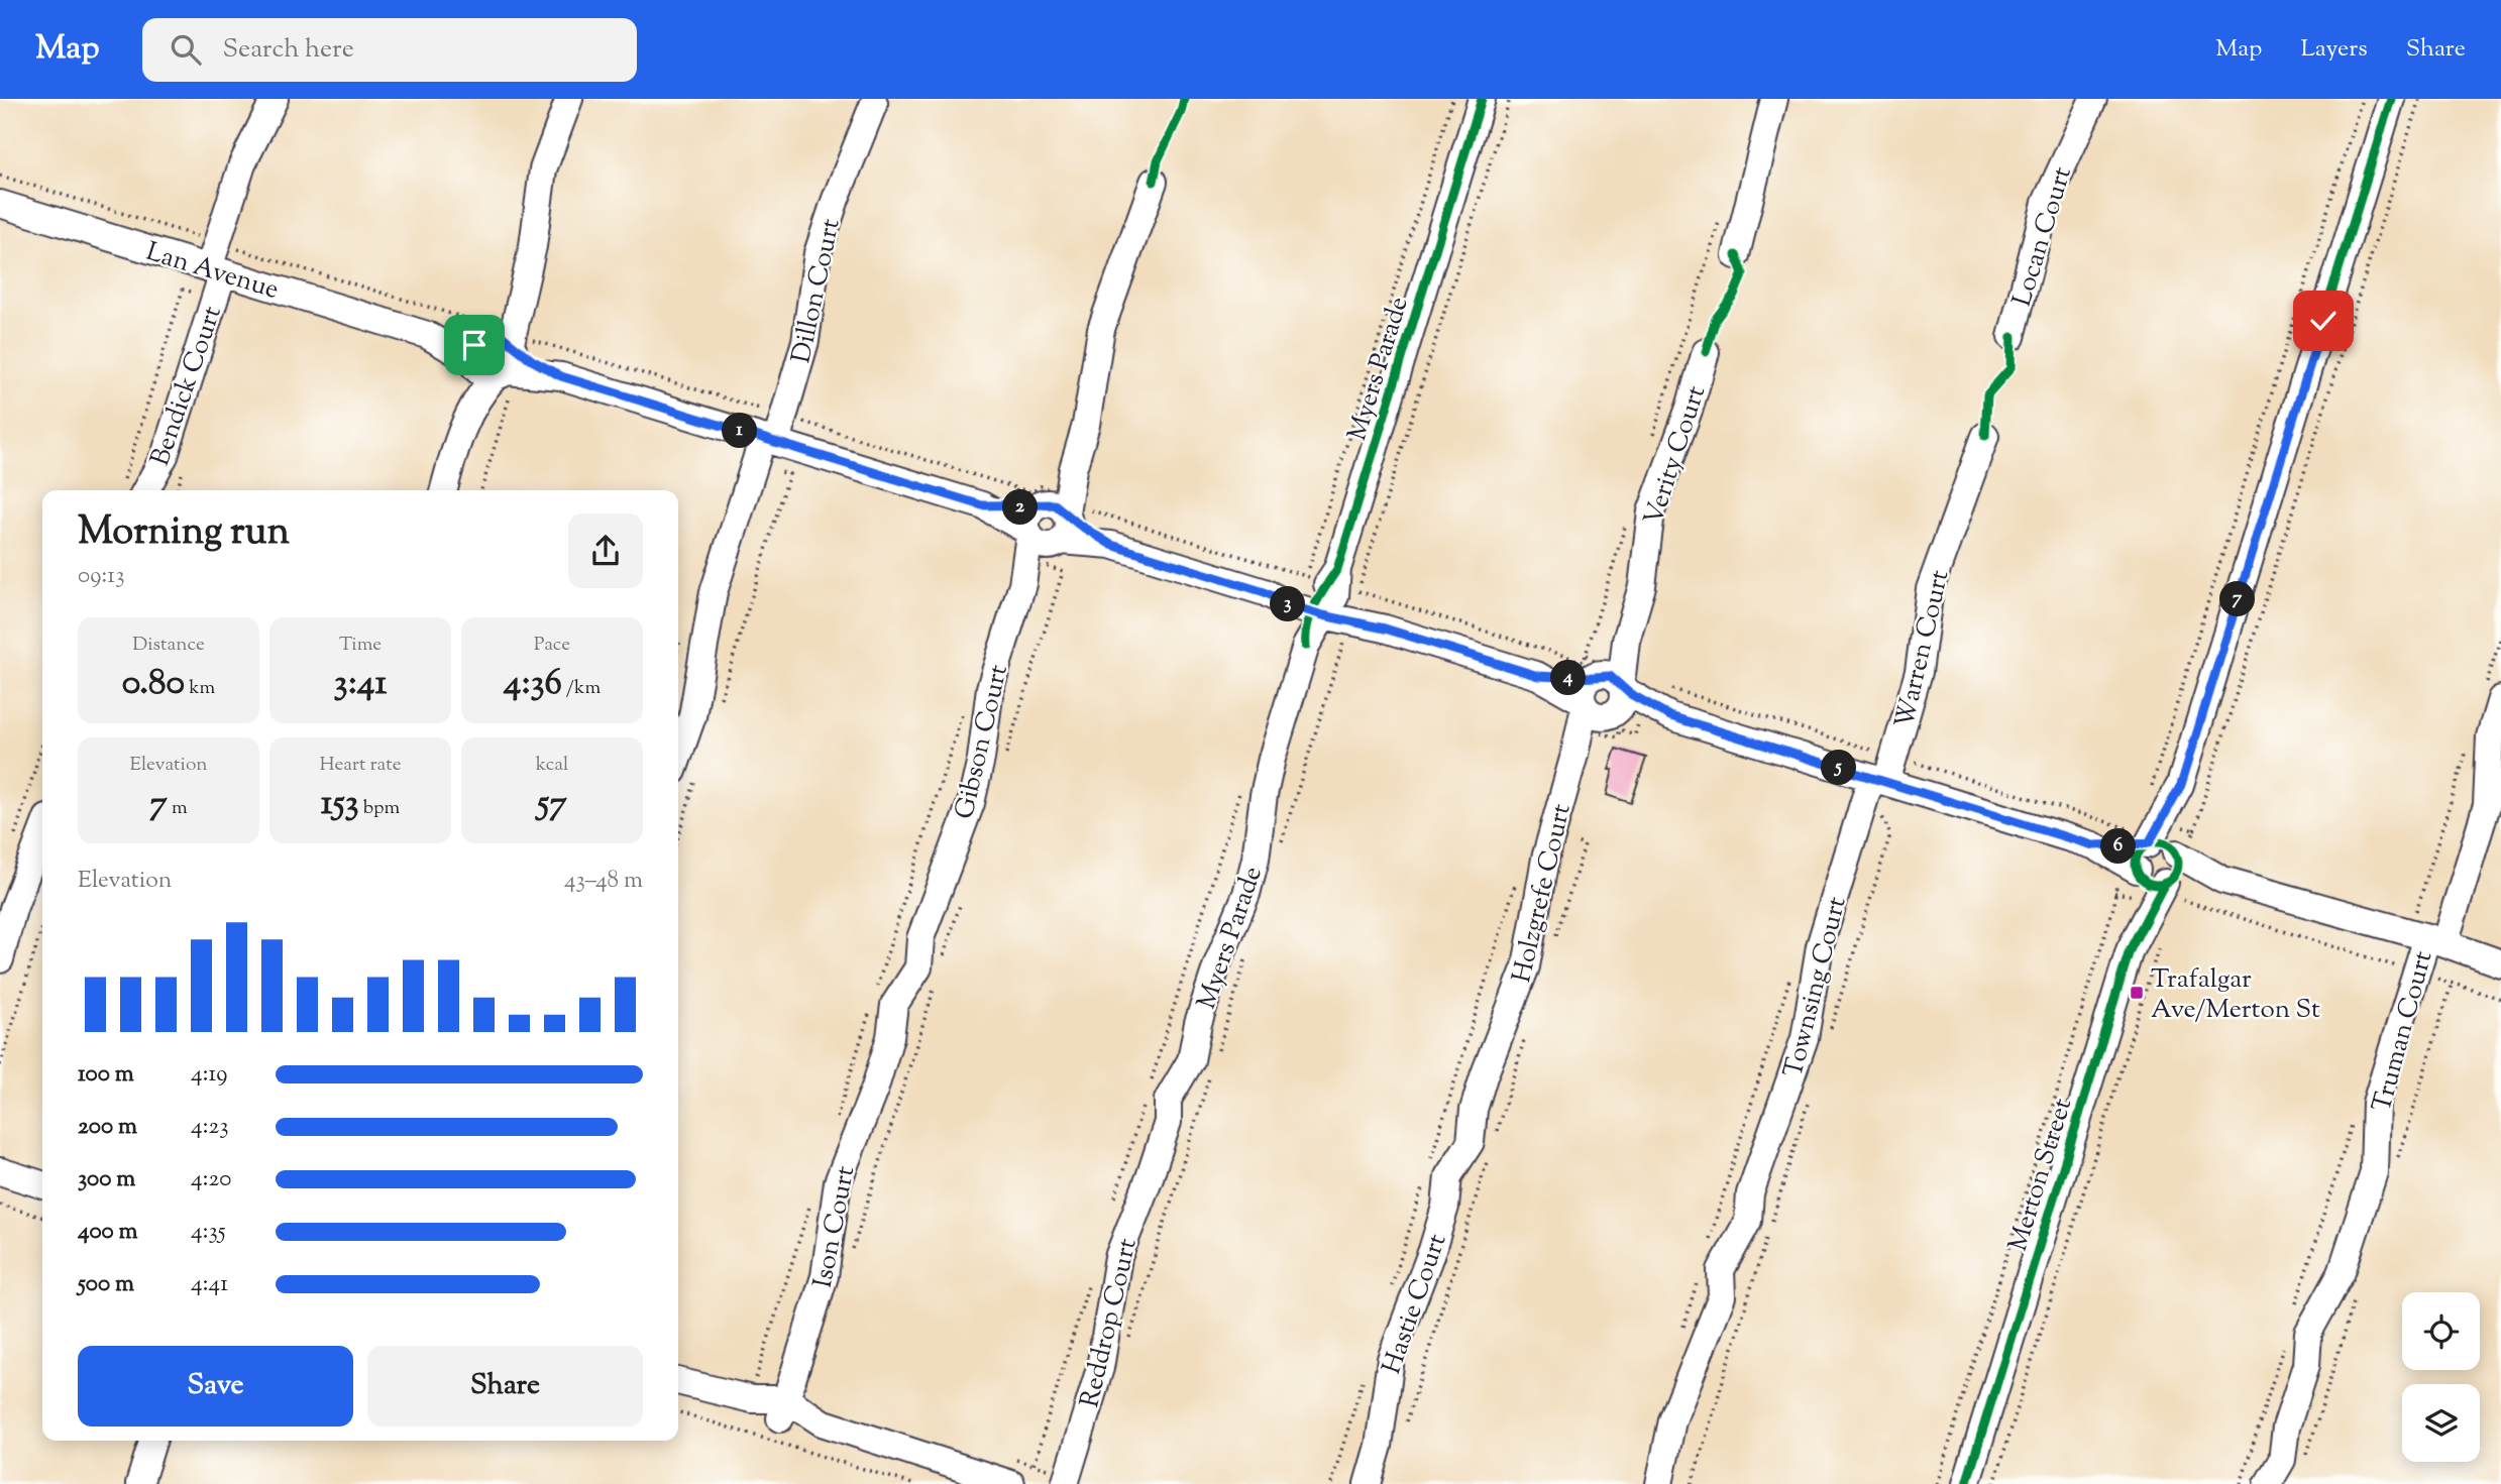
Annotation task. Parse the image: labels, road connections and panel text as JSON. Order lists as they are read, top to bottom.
{
  "streets": {
    "street": [
      "Locan Court",
      "Lan Avenue",
      "Dillon Court",
      "Myers Parade",
      "Bendick Court",
      "Verity Court",
      "Warren Court",
      "Gibson Court",
      "Holzgrefe Court",
      "Townsing Court",
      "Truman Court",
      "Merton Street",
      "Ison Court",
      "Hastie Court",
      "Reddrop Court"
    ]
  },
  "crossings": [
    ["Lan Avenue", "Dillon Court"],
    ["Lan Avenue", "Myers Parade"],
    ["Lan Avenue", "Bendick Court"],
    ["Lan Avenue", "Verity Court"],
    ["Lan Avenue", "Warren Court"],
    ["Lan Avenue", "Gibson Court"],
    ["Lan Avenue", "Holzgrefe Court"],
    ["Lan Avenue", "Townsing Court"],
    ["Lan Avenue", "Merton Street"],
    ["Myers Parade", "Reddrop Court"],
    ["Verity Court", "Holzgrefe Court"],
    ["Warren Court", "Townsing Court"],
    ["Gibson Court", "Ison Court"],
    ["Holzgrefe Court", "Hastie Court"]
  ],
  "places": {
    "transit": ["Trafalgar Ave/Merton St"]
  },
  "page": {
    "header": "Map",
    "search": "Search here",
    "nav": ["Map", "Layers", "Share"],
    "pins": [
      "1",
      "2",
      "7",
      "3",
      "4",
      "5",
      "6"
    ],
    "heading": ["Morning run", "09:13"],
    "stats": [
      ["Distance", "0.80 km"],
      ["Time", "3:41"],
      ["Pace", "4:36 /km"],
      ["Elevation", "7 m"],
      ["Heart rate", "153 bpm"],
      ["kcal", "57"]
    ],
    "chart": ["Elevation", "43–48 m"],
    "list": [
      {
        "name": "100 m",
        "note": "4:19"
      },
      {
        "name": "200 m",
        "note": "4:23"
      },
      {
        "name": "300 m",
        "note": "4:20"
      },
      {
        "name": "400 m",
        "note": "4:35"
      },
      {
        "name": "500 m",
        "note": "4:41"
      }
    ],
    "buttons": ["Save", "Share"]
  }
}
